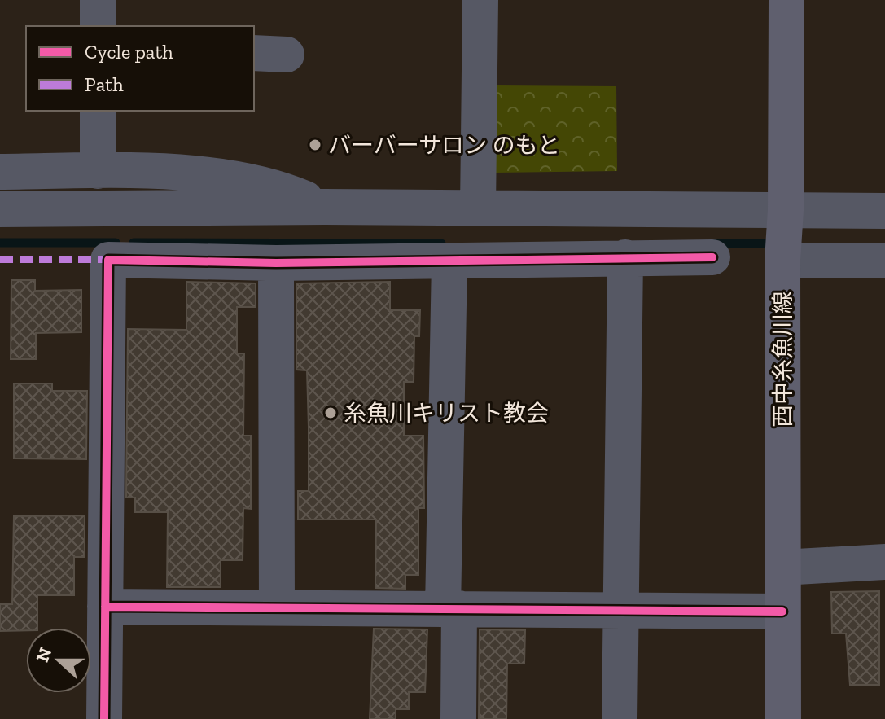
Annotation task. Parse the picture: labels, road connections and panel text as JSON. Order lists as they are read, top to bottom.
{
  "streets": {
    "main road": ["西中糸魚川線"]
  },
  "places": ["バーバーサロン のもと", "糸魚川キリスト教会"],
  "legend": ["Cycle path", "Path"],
  "north": "left"
}
